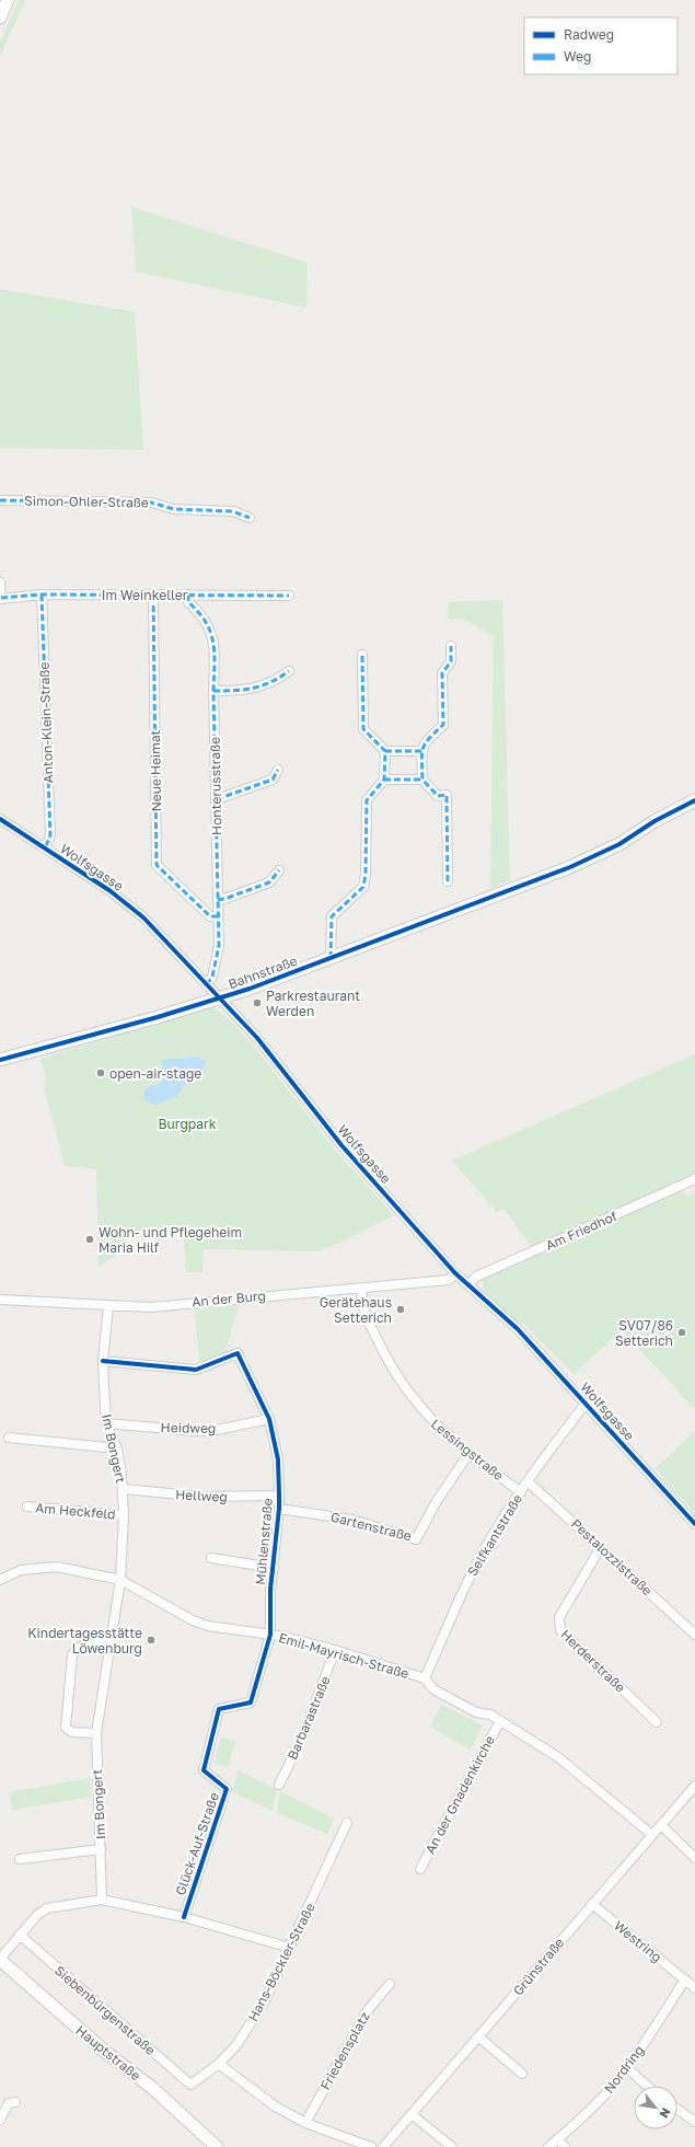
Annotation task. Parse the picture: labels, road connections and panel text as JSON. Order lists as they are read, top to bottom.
{
  "streets": {
    "street": [
      "Simon-Ohler-Straße",
      "Im Weinkeller",
      "Anton-Klein-Straße",
      "Neue Heimat",
      "Honterusstraße",
      "Wolfsgasse",
      "Bahnstraße",
      "Am Friedhof",
      "An der Burg",
      "Heidweg",
      "Im Bongert",
      "Lessingstraße",
      "Hellweg",
      "Am Heckfeld",
      "Gartenstraße",
      "Selfkantstraße",
      "Mühlenstraße",
      "Pestalozzistraße",
      "Emil-Mayrisch-Straße",
      "Herderstraße",
      "Barbarastraße",
      "An der Gnadenkirche",
      "Glück-Auf-Straße",
      "Westring",
      "Hans-Böckler-Straße",
      "Grünstraße",
      "Siebenbürgenstraße",
      "Friedensplatz",
      "Hauptstraße",
      "Nordring"
    ]
  },
  "crossings": [
    ["Im Weinkeller", "Anton-Klein-Straße"],
    ["Im Weinkeller", "Neue Heimat"],
    ["Im Weinkeller", "Honterusstraße"],
    ["Anton-Klein-Straße", "Wolfsgasse"],
    ["Neue Heimat", "Honterusstraße"],
    ["Honterusstraße", "Wolfsgasse"],
    ["Wolfsgasse", "Bahnstraße"],
    ["Wolfsgasse", "Am Friedhof"],
    ["Wolfsgasse", "An der Burg"],
    ["Wolfsgasse", "Selfkantstraße"],
    ["An der Burg", "Im Bongert"],
    ["An der Burg", "Lessingstraße"],
    ["Heidweg", "Im Bongert"],
    ["Heidweg", "Mühlenstraße"],
    ["Im Bongert", "Hellweg"],
    ["Im Bongert", "Am Heckfeld"],
    ["Im Bongert", "Mühlenstraße"],
    ["Im Bongert", "Emil-Mayrisch-Straße"],
    ["Lessingstraße", "Gartenstraße"],
    ["Lessingstraße", "Selfkantstraße"],
    ["Hellweg", "Mühlenstraße"],
    ["Gartenstraße", "Mühlenstraße"],
    ["Selfkantstraße", "Pestalozzistraße"],
    ["Selfkantstraße", "Emil-Mayrisch-Straße"],
    ["Mühlenstraße", "Emil-Mayrisch-Straße"],
    ["Mühlenstraße", "Glück-Auf-Straße"],
    ["Pestalozzistraße", "Herderstraße"],
    ["Emil-Mayrisch-Straße", "Barbarastraße"],
    ["Emil-Mayrisch-Straße", "An der Gnadenkirche"],
    ["Emil-Mayrisch-Straße", "Glück-Auf-Straße"],
    ["Emil-Mayrisch-Straße", "Grünstraße"],
    ["Westring", "Grünstraße"],
    ["Westring", "Nordring"],
    ["Hans-Böckler-Straße", "Siebenbürgenstraße"]
  ],
  "parks": ["Burgpark"],
  "places": [
    "Parkrestaurant Werden",
    "open-air-stage",
    "Wohn- und Pflegeheim Maria Hilf",
    "Gerätehaus Setterich",
    "SV07/86 Setterich",
    "Kindertagesstätte Löwenburg"
  ],
  "legend": ["Radweg", "Weg"],
  "north": "bottom right"
}
